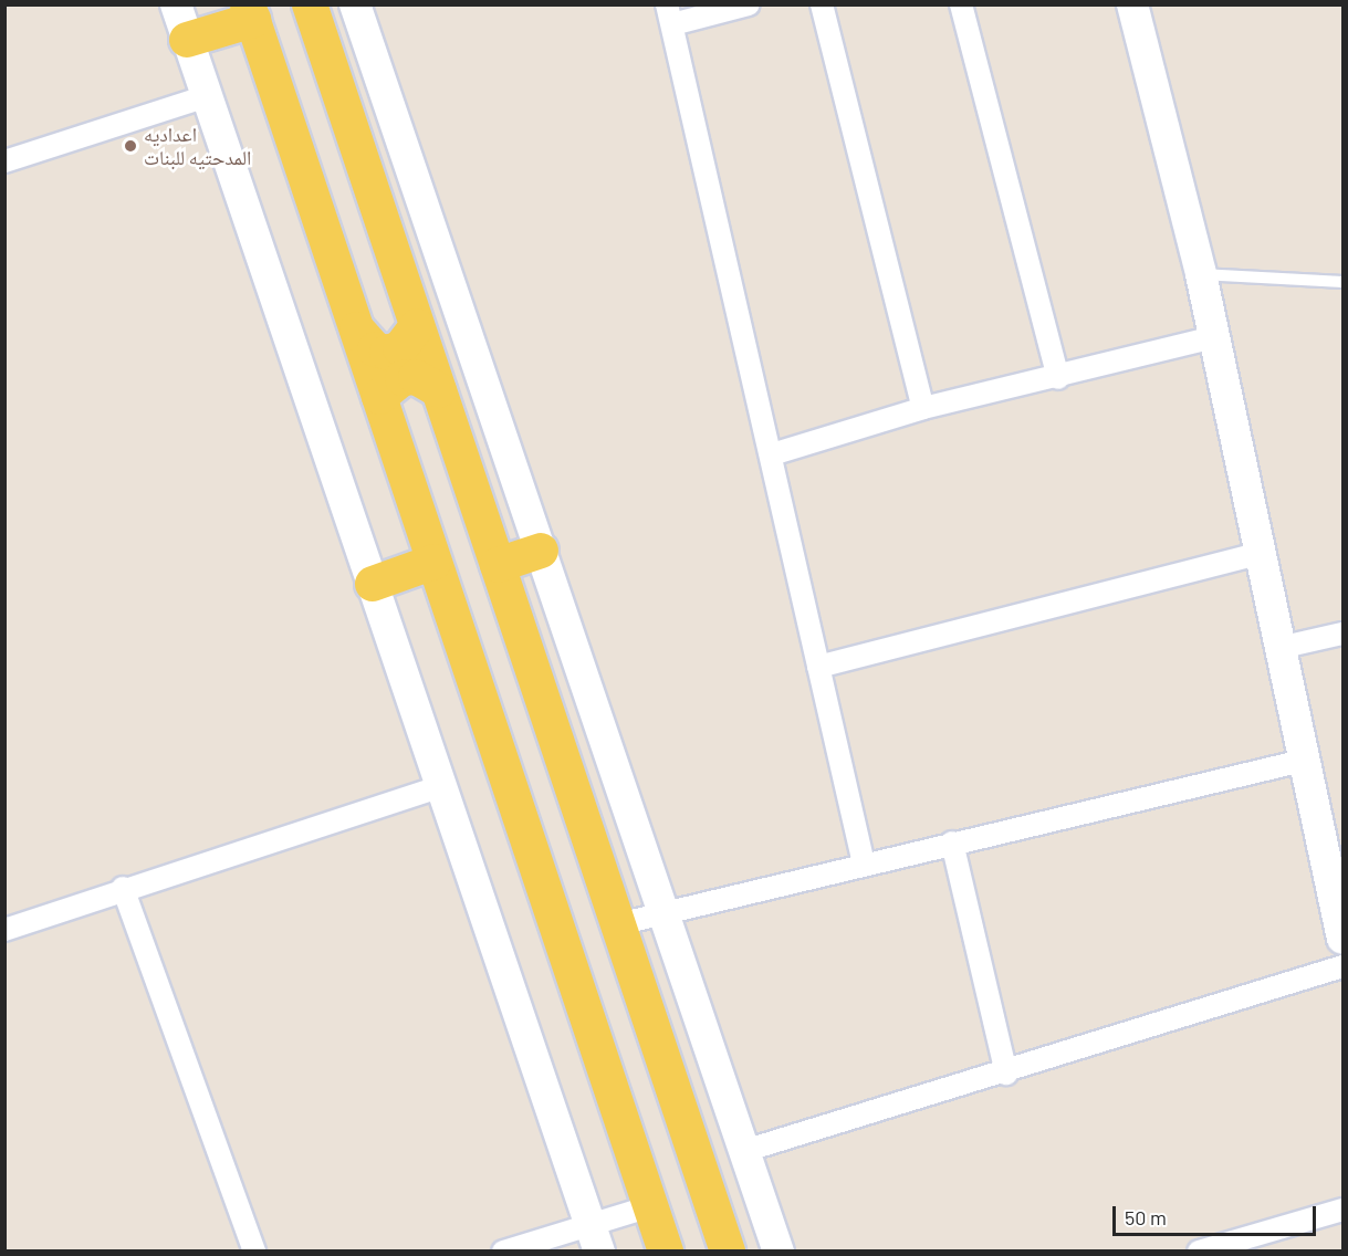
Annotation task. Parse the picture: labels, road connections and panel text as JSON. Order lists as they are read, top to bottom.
{
  "places": ["اعداديه المدحتيه للبنات"],
  "scale_bar": "50 m"
}
